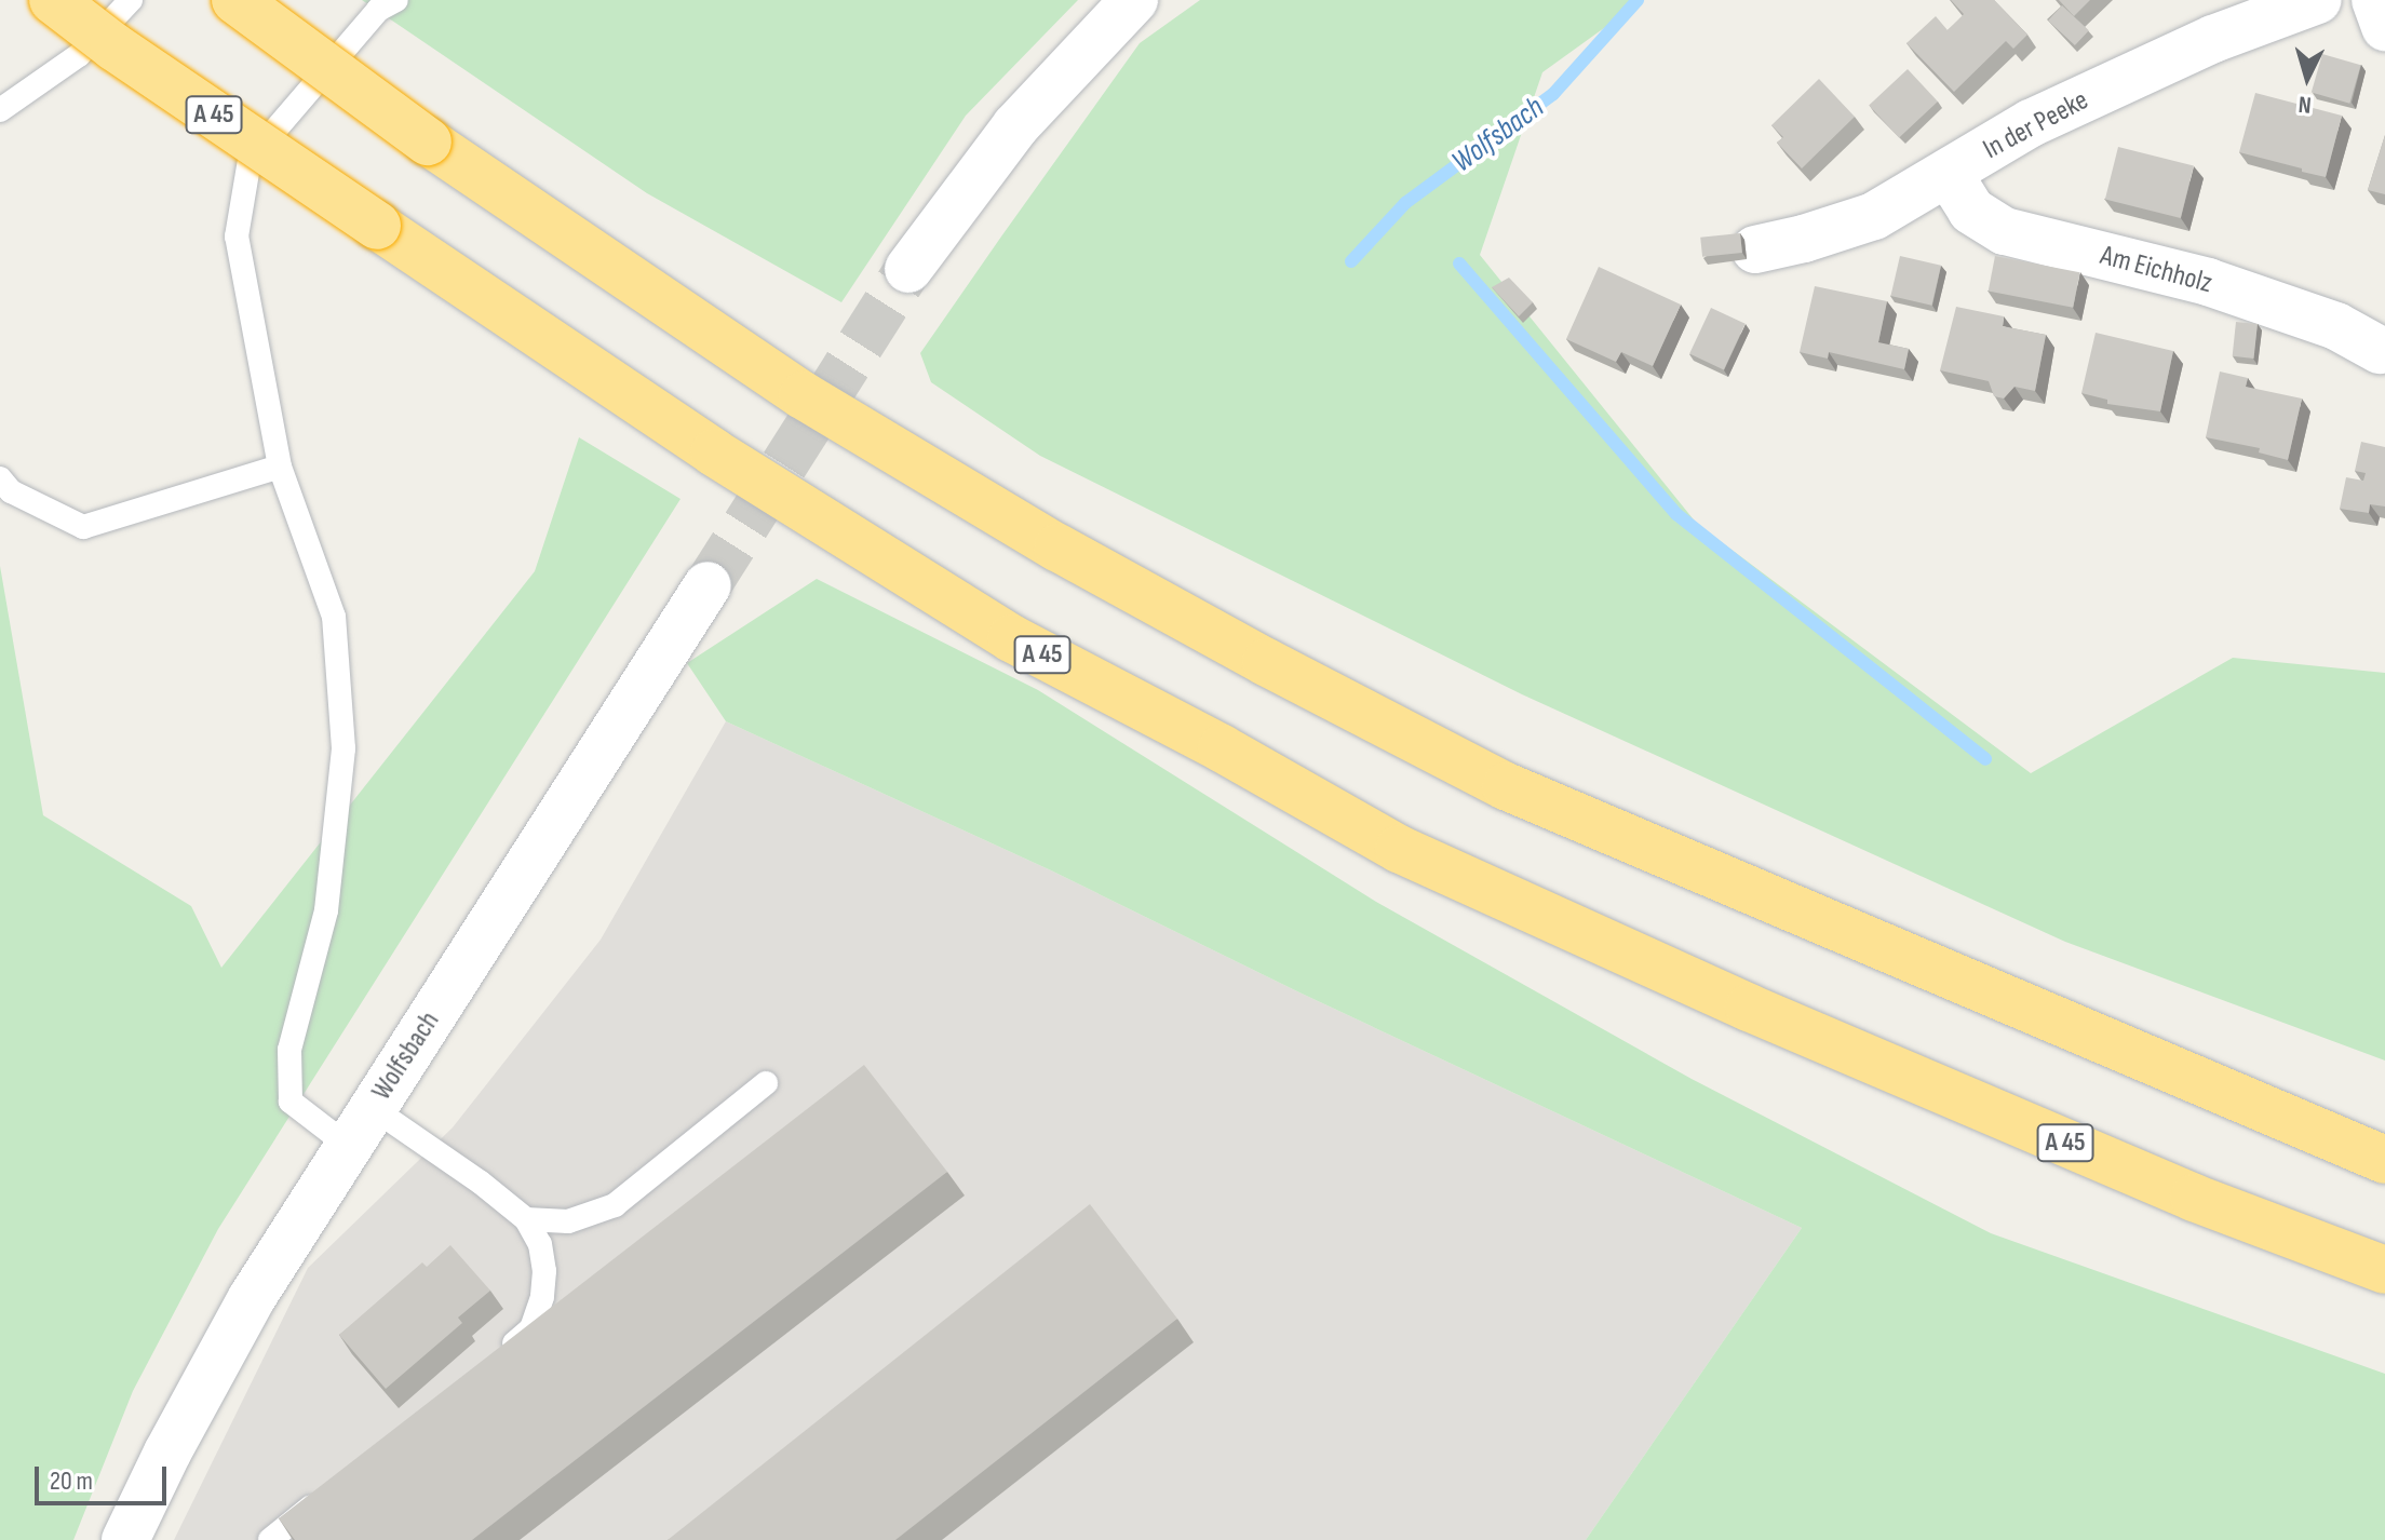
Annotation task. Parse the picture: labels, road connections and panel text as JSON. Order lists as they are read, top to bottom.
{
  "streets": {
    "highway": ["A 45"],
    "main road": ["In der Peeke", "Am Eichholz", "Wolfsbach"]
  },
  "crossings": [
    ["In der Peeke", "Am Eichholz"]
  ],
  "water": ["Wolfsbach"],
  "scale_bar": "20 m",
  "north": "bottom"
}
